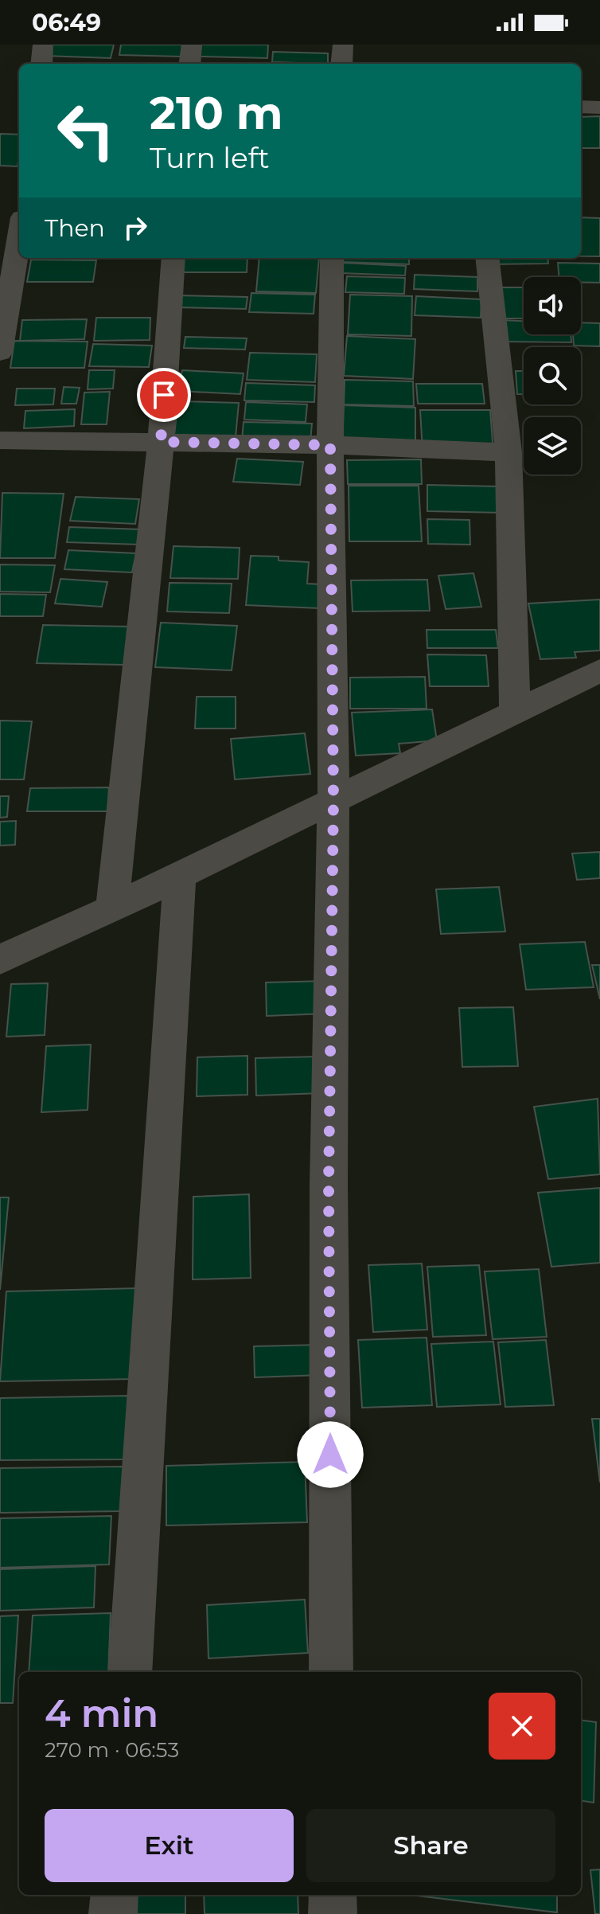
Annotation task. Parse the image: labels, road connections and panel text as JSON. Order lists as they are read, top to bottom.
{
  "page": {
    "status": "06:49",
    "turn": ["210 m", "Turn left"],
    "then": "Then",
    "heading": ["4 min", "270 m · 06:53"],
    "buttons": ["Exit", "Share"]
  }
}
